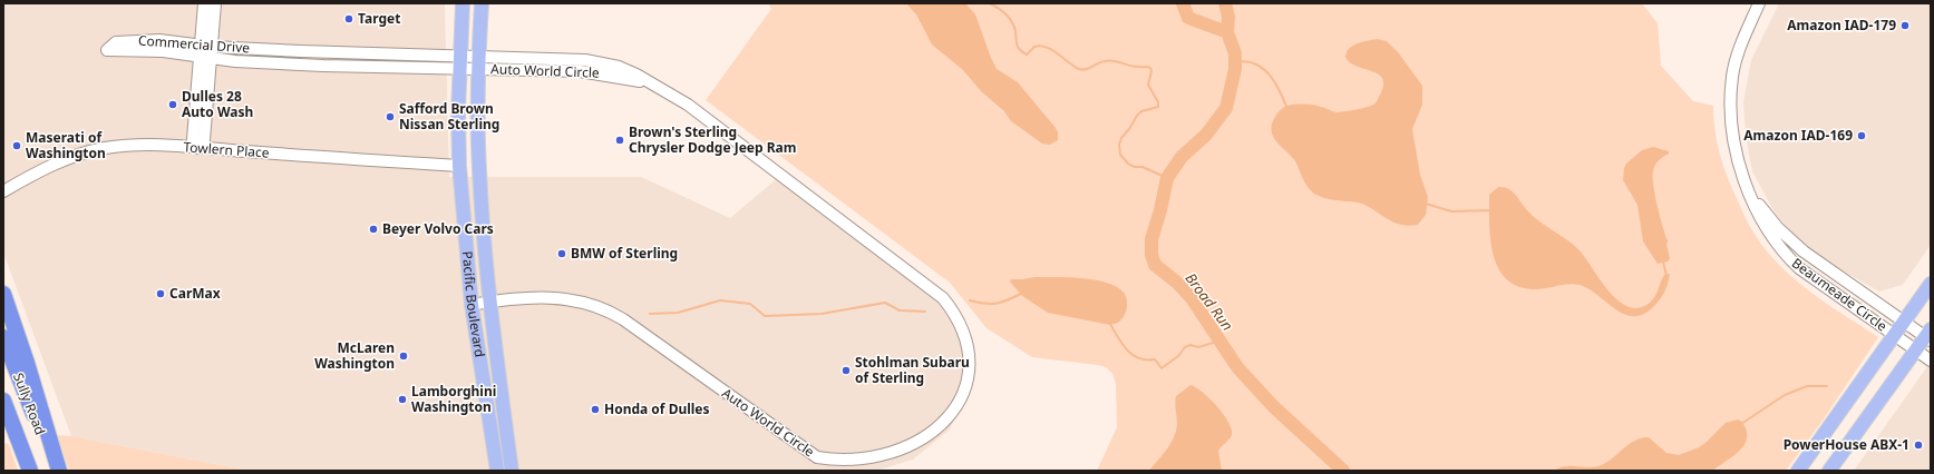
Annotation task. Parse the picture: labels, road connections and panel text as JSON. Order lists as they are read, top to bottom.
{
  "streets": {
    "highway": ["Sully Road"],
    "main road": ["Pacific Boulevard"],
    "street": [
      "Commercial Drive",
      "Auto World Circle",
      "Towlern Place",
      "Beaumeade Circle"
    ]
  },
  "crossings": [
    ["Commercial Drive", "Auto World Circle"],
    ["Commercial Drive", "Pacific Boulevard"],
    ["Auto World Circle", "Pacific Boulevard"],
    ["Towlern Place", "Pacific Boulevard"]
  ],
  "water": ["Broad Run"],
  "places": [
    "Target",
    "Amazon IAD-179",
    "Dulles 28 Auto Wash",
    "Safford Brown Nissan Sterling",
    "Amazon IAD-169",
    "Brown's Sterling Chrysler Dodge Jeep Ram",
    "Maserati of Washington",
    "Beyer Volvo Cars",
    "BMW of Sterling",
    "CarMax",
    "McLaren Washington",
    "Stohlman Subaru of Sterling",
    "Lamborghini Washington",
    "Honda of Dulles",
    "PowerHouse ABX-1"
  ]
}
